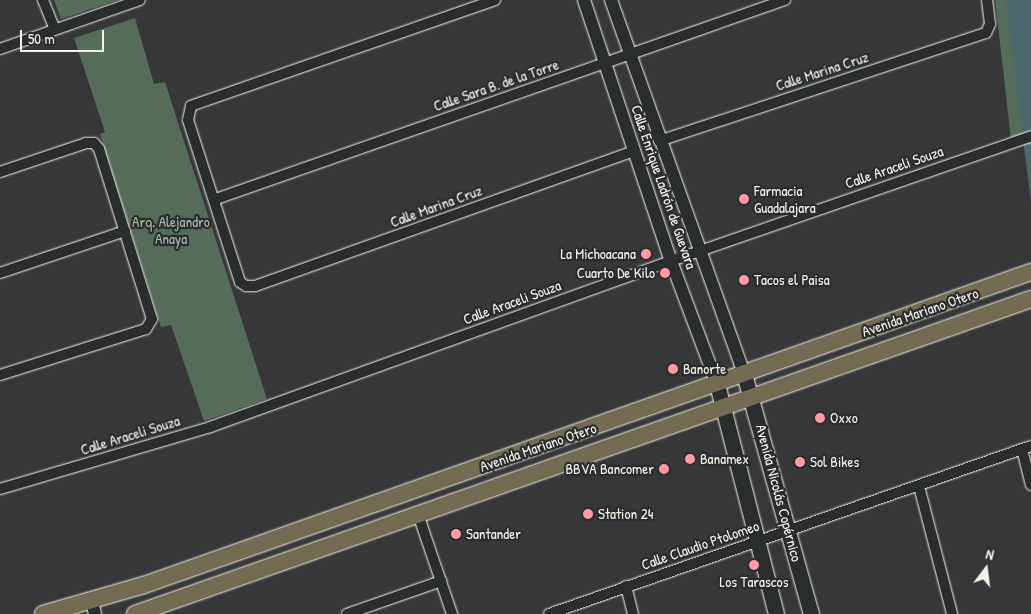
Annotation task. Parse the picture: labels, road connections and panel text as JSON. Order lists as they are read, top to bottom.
{
  "streets": {
    "main road": ["Avenida Mariano Otero", "Avenida Nicolás Copérnico"],
    "street": [
      "Calle Marina Cruz",
      "Calle Sara B. de la Torre",
      "Calle Araceli Souza",
      "Calle Enrique Ladrón de Guevara",
      "Calle Claudio Ptolomeo"
    ]
  },
  "crossings": [
    ["Calle Marina Cruz", "Calle Sara B. de la Torre"],
    ["Calle Marina Cruz", "Calle Enrique Ladrón de Guevara"],
    ["Calle Sara B. de la Torre", "Calle Enrique Ladrón de Guevara"],
    ["Calle Araceli Souza", "Calle Enrique Ladrón de Guevara"],
    ["Calle Enrique Ladrón de Guevara", "Avenida Mariano Otero"],
    ["Calle Enrique Ladrón de Guevara", "Avenida Nicolás Copérnico"],
    ["Avenida Mariano Otero", "Avenida Nicolás Copérnico"],
    ["Avenida Nicolás Copérnico", "Calle Claudio Ptolomeo"]
  ],
  "parks": ["Arq. Alejandro Anaya"],
  "places": [
    "Farmacia Guadalajara",
    "La Michoacana",
    "Cuarto De Kilo",
    "Tacos el Paisa",
    "Banorte",
    "Oxxo",
    "Banamex",
    "Sol Bikes",
    "BBVA Bancomer",
    "Station 24",
    "Santander",
    "Los Tarascos"
  ],
  "scale_bar": "50 m",
  "north": "top"
}
